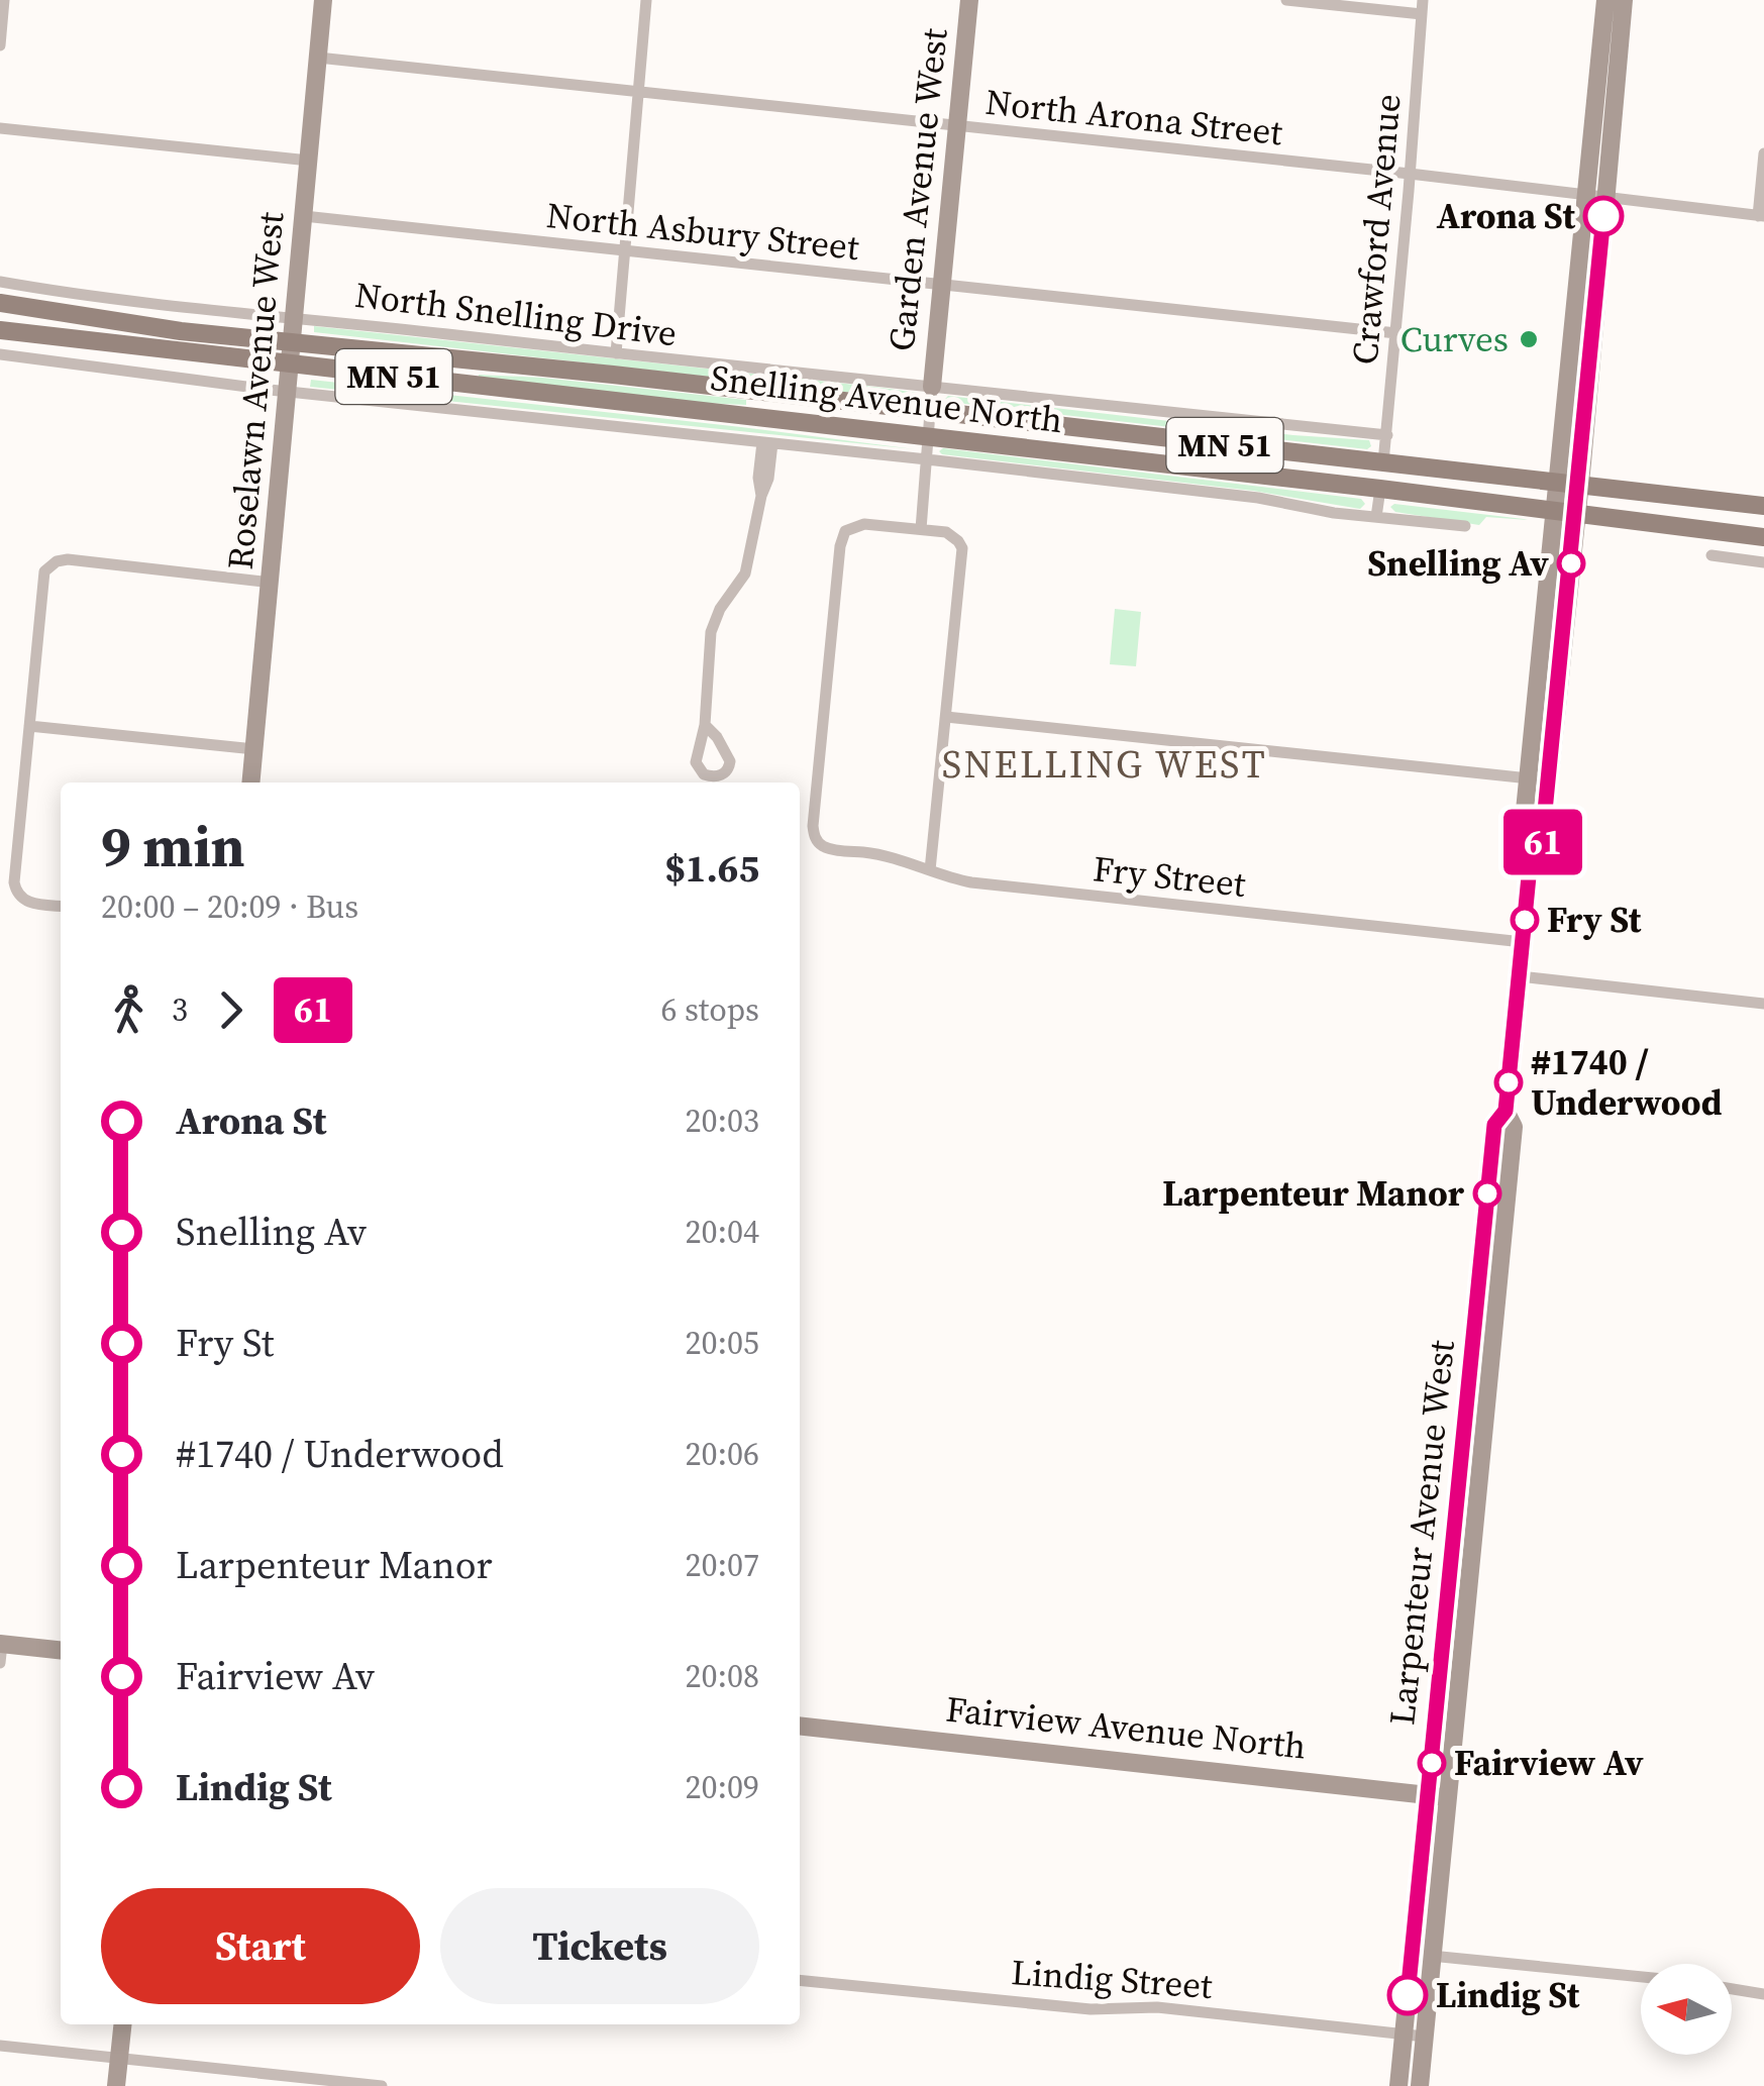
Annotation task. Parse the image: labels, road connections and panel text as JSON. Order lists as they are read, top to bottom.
{
  "streets": {
    "main road": [
      "Garden Avenue West",
      "MN 51",
      "Roselawn Avenue West",
      "Snelling Avenue North",
      "Larpenteur Avenue West",
      "Fairview Avenue North"
    ],
    "street": [
      "North Arona Street",
      "Crawford Avenue",
      "North Asbury Street",
      "North Snelling Drive",
      "Fry Street",
      "Lindig Street"
    ]
  },
  "crossings": [
    ["North Arona Street", "Garden Avenue West"],
    ["North Arona Street", "Crawford Avenue"],
    ["North Arona Street", "Roselawn Avenue West"],
    ["North Arona Street", "Larpenteur Avenue West"],
    ["Garden Avenue West", "North Asbury Street"],
    ["Garden Avenue West", "North Snelling Drive"],
    ["Crawford Avenue", "North Asbury Street"],
    ["Crawford Avenue", "North Snelling Drive"],
    ["Crawford Avenue", "Snelling Avenue North"],
    ["North Asbury Street", "Roselawn Avenue West"],
    ["North Snelling Drive", "Roselawn Avenue West"],
    ["Roselawn Avenue West", "Snelling Avenue North"],
    ["Snelling Avenue North", "Larpenteur Avenue West"],
    ["Fry Street", "Larpenteur Avenue West"],
    ["Larpenteur Avenue West", "Fairview Avenue North"],
    ["Larpenteur Avenue West", "Lindig Street"]
  ],
  "districts": ["SNELLING WEST"],
  "places": [
    "Arona St",
    "Curves",
    "Snelling Av",
    "Fry St",
    "#1740 / Underwood",
    "Larpenteur Manor",
    "Fairview Av",
    "Lindig St"
  ],
  "lines": ["bus line 61"],
  "north": "left",
  "page": {
    "on_map": "61",
    "heading": ["9 min", "20:00 – 20:09 · Bus", "$1.65"],
    "legs": ["3", "61", "6 stops"],
    "list": [
      {
        "name": "Arona St",
        "value": "20:03"
      },
      {
        "name": "Snelling Av",
        "value": "20:04"
      },
      {
        "name": "Fry St",
        "value": "20:05"
      },
      {
        "name": "#1740 / Underwood",
        "value": "20:06"
      },
      {
        "name": "Larpenteur Manor",
        "value": "20:07"
      },
      {
        "name": "Fairview Av",
        "value": "20:08"
      },
      {
        "name": "Lindig St",
        "value": "20:09"
      }
    ],
    "buttons": ["Start", "Tickets"]
  }
}
